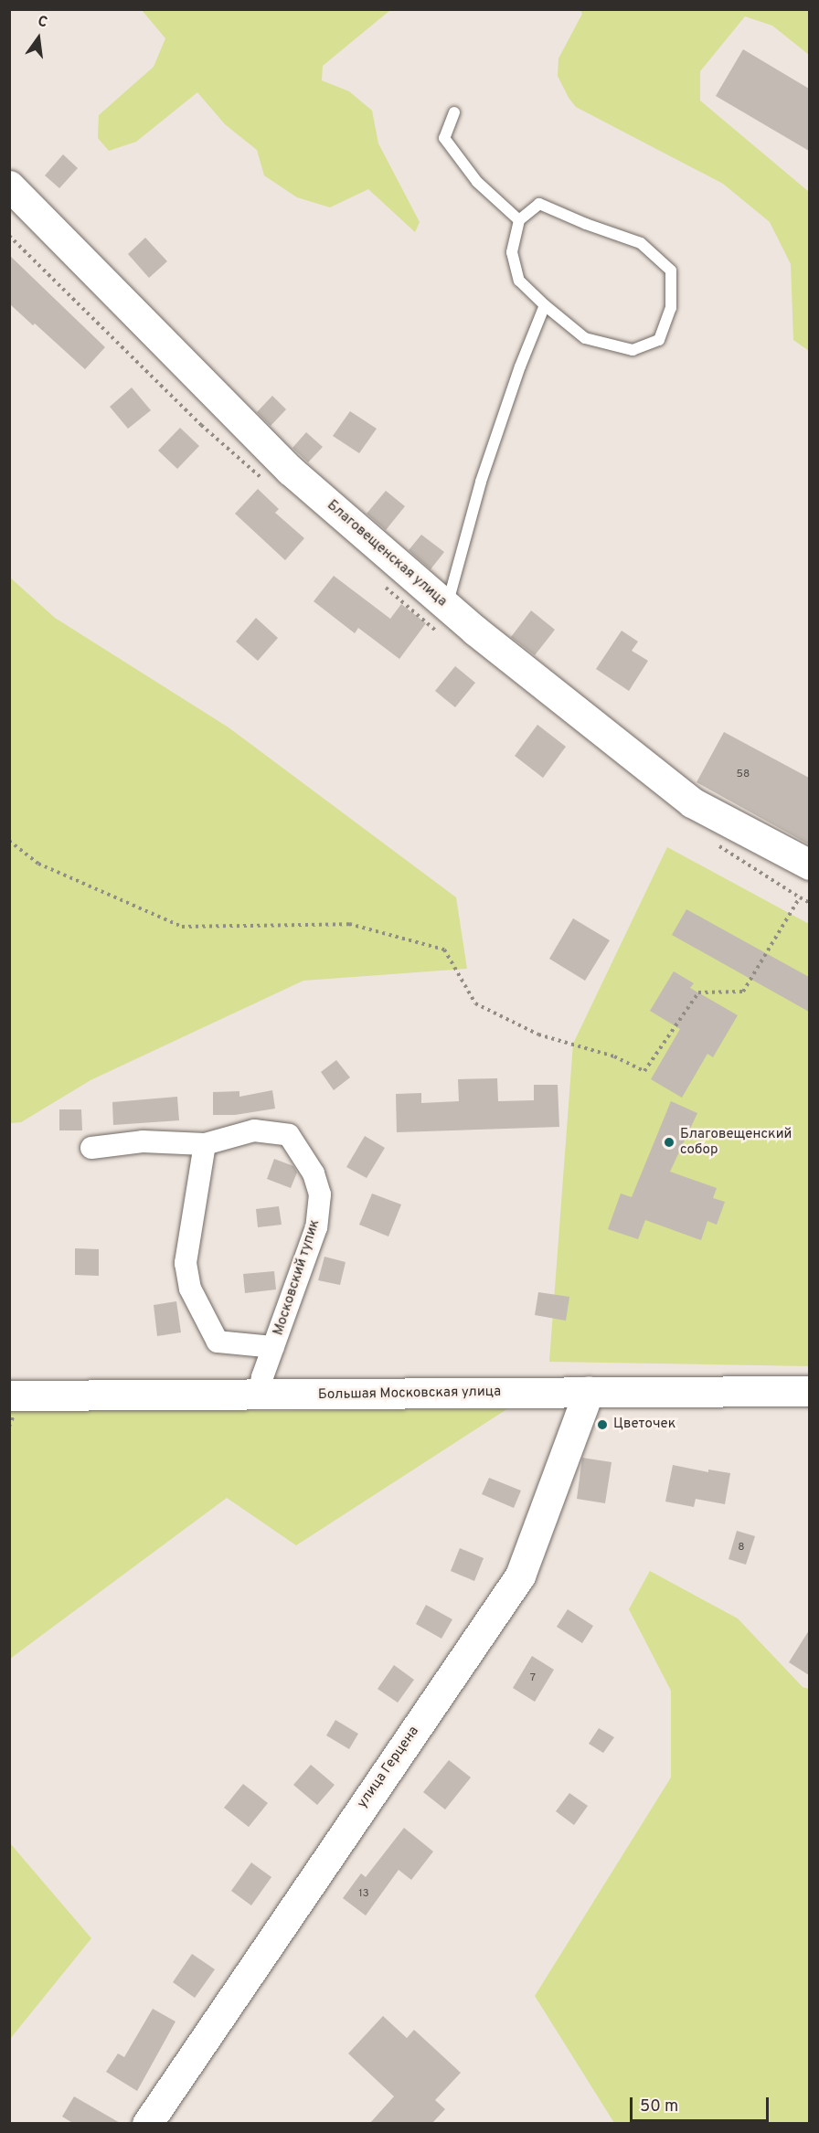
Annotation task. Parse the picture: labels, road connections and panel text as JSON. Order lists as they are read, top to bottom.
{
  "streets": {
    "main road": ["Благовещенская улица", "Большая Московская улица", "улица Герцена"],
    "street": ["Московский тупик"]
  },
  "crossings": [
    ["Московский тупик", "Большая Московская улица"],
    ["Большая Московская улица", "улица Герцена"]
  ],
  "places": ["Благовещенский собор", "Цветочек"],
  "house_numbers": [
    "58",
    "8",
    "7",
    "13"
  ],
  "scale_bar": "50 m",
  "north": "top"
}
